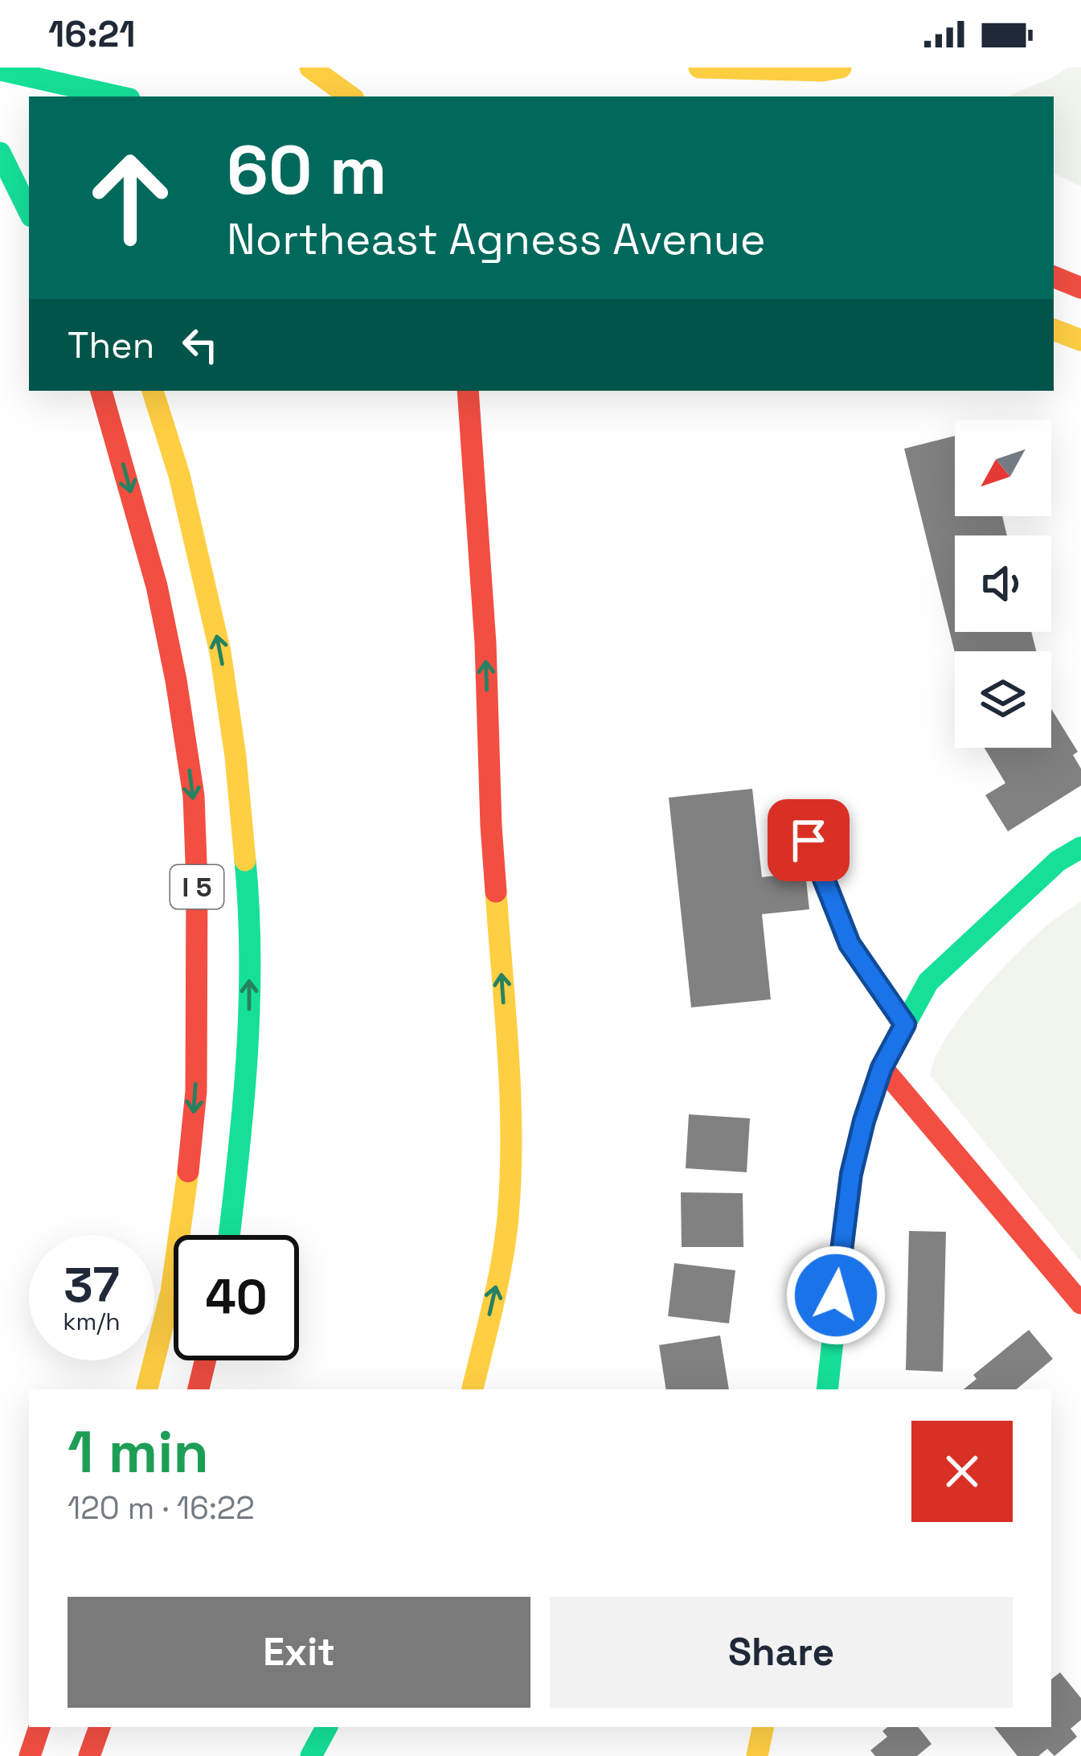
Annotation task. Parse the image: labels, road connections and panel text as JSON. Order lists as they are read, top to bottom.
{
  "streets": {
    "main road": ["I 5"]
  },
  "north": "bottom left",
  "page": {
    "status": "16:21",
    "turn": ["60 m", "Northeast Agness Avenue"],
    "then": "Then",
    "speed": "37 km/h",
    "limit": "40",
    "heading": ["1 min", "120 m · 16:22"],
    "buttons": ["Exit", "Share"]
  }
}
